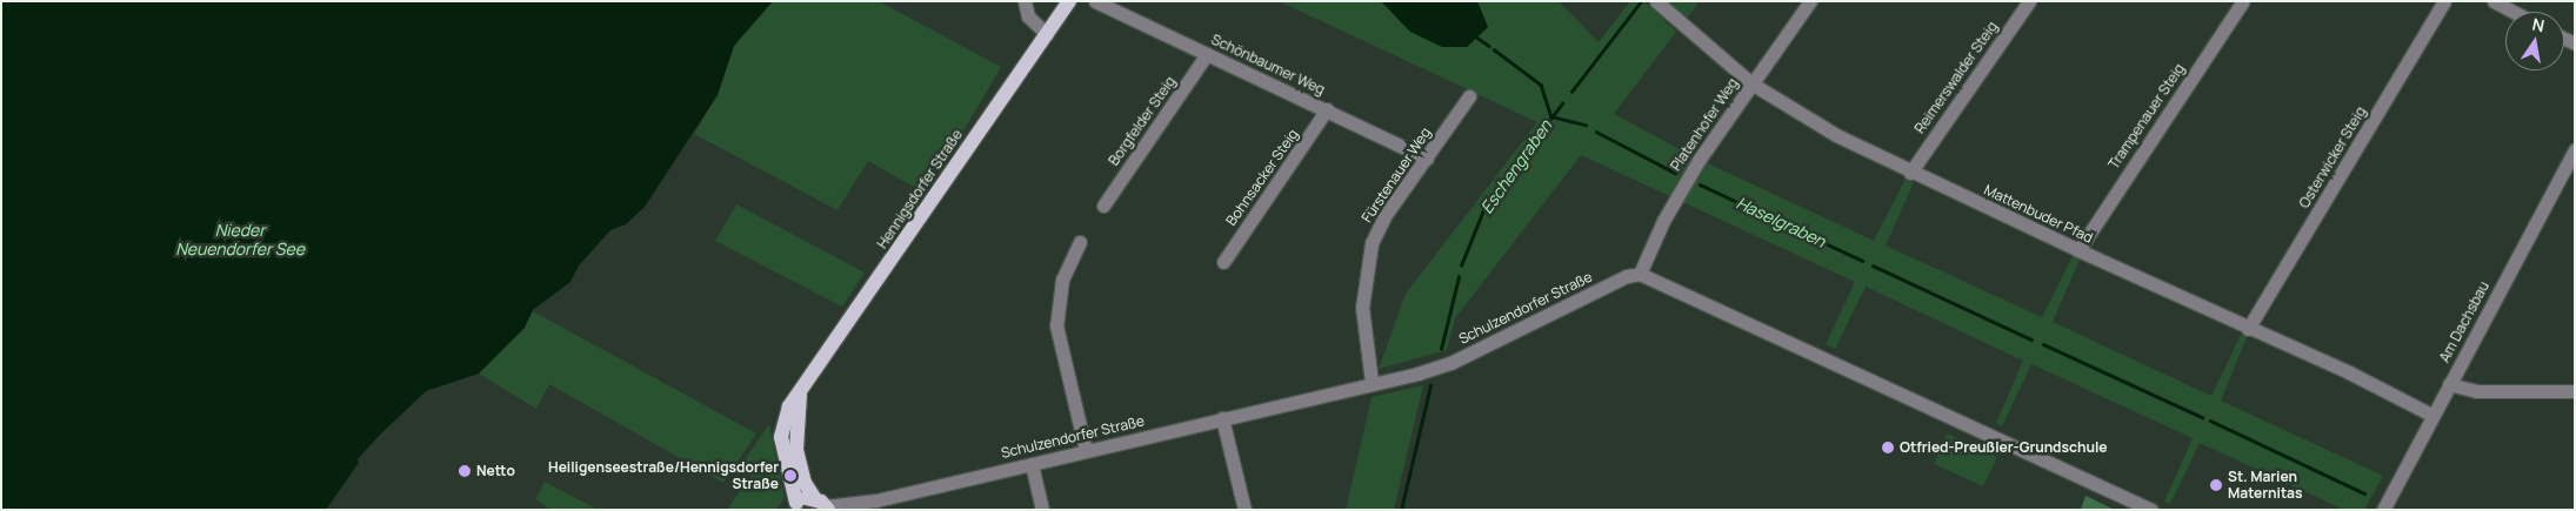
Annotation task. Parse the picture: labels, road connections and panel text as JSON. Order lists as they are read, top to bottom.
{
  "streets": {
    "main road": ["Hennigsdorfer Straße"],
    "street": [
      "Schönbaumer Weg",
      "Reimerswalder Steig",
      "Trampenauer Steig",
      "Borgfelder Steig",
      "Platenhofer Weg",
      "Osterwicker Steig",
      "Fürstenauer Weg",
      "Bohnsacker Steig",
      "Mattenbuder Pfad",
      "Schulzendorfer Straße",
      "Am Dachsbau"
    ]
  },
  "crossings": [
    ["Schönbaumer Weg", "Borgfelder Steig"],
    ["Schönbaumer Weg", "Fürstenauer Weg"],
    ["Schönbaumer Weg", "Bohnsacker Steig"],
    ["Reimerswalder Steig", "Mattenbuder Pfad"],
    ["Trampenauer Steig", "Mattenbuder Pfad"],
    ["Platenhofer Weg", "Mattenbuder Pfad"],
    ["Platenhofer Weg", "Schulzendorfer Straße"],
    ["Osterwicker Steig", "Mattenbuder Pfad"],
    ["Fürstenauer Weg", "Schulzendorfer Straße"],
    ["Mattenbuder Pfad", "Am Dachsbau"]
  ],
  "water": ["Eschengraben", "Haselgraben", "Nieder Neuendorfer See"],
  "places": [
    "Otfried-Preußler-Grundschule",
    "Netto",
    "Heiligenseestraße/Hennigsdorfer Straße",
    "St. Marien Maternitas"
  ],
  "north": "top"
}
